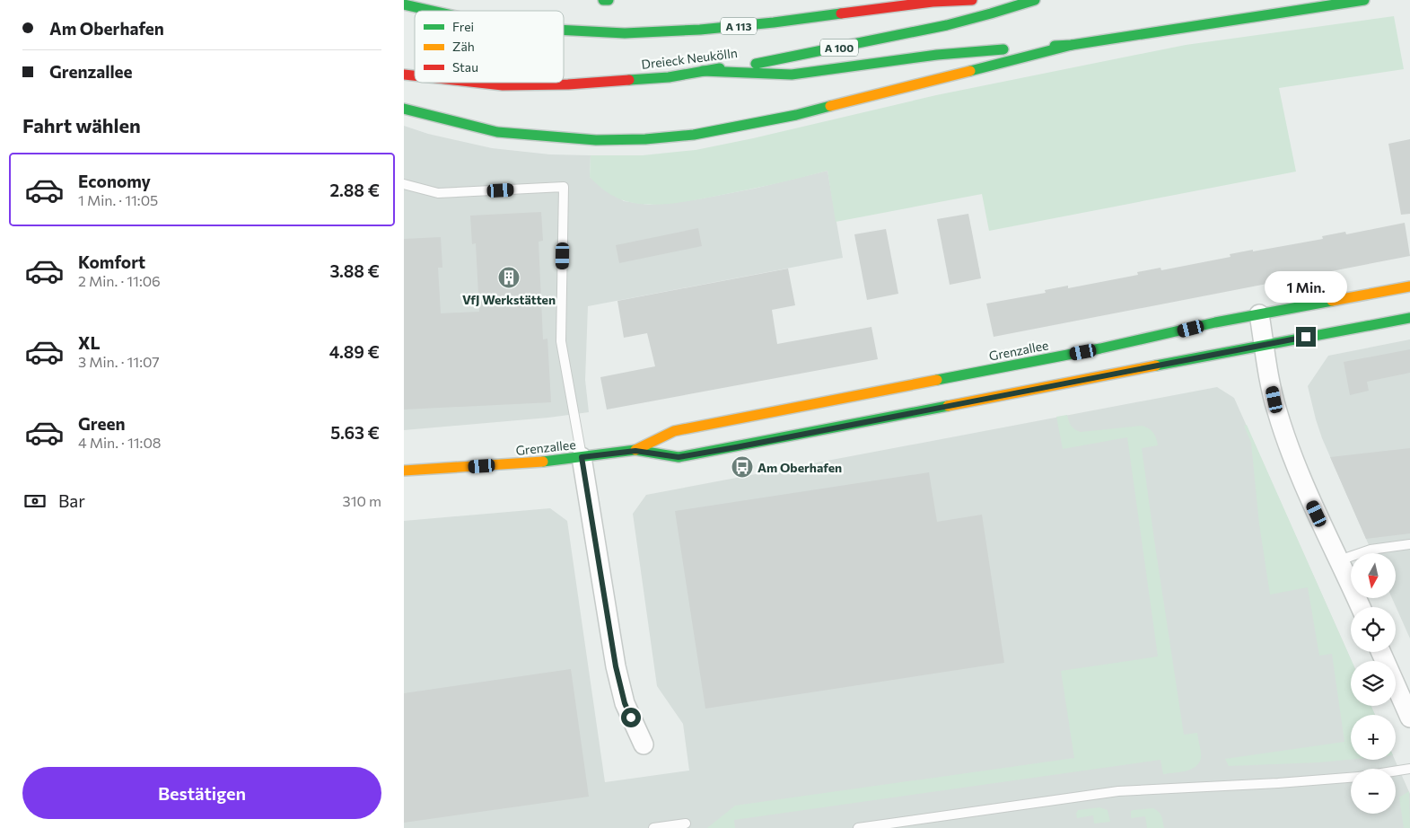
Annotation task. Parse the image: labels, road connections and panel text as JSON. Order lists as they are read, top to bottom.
{
  "streets": {
    "main road": [
      "A 113",
      "A 100",
      "Dreieck Neukölln",
      "Grenzallee"
    ]
  },
  "places": {
    "building": ["VfJ Werkstätten"],
    "bus stop": ["Am Oberhafen"]
  },
  "legend": ["Frei", "Zäh", "Stau"],
  "north": "bottom",
  "page": {
    "banner": ["Am Oberhafen", "Grenzallee"],
    "heading": "Fahrt wählen",
    "list": [
      {
        "name": "Economy",
        "note": "1 Min. · 11:05",
        "value": "2.88 €"
      },
      {
        "name": "Komfort",
        "note": "2 Min. · 11:06",
        "value": "3.88 €"
      },
      {
        "name": "XL",
        "note": "3 Min. · 11:07",
        "value": "4.89 €"
      },
      {
        "name": "Green",
        "note": "4 Min. · 11:08",
        "value": "5.63 €"
      }
    ],
    "bubble": "1 Min.",
    "pay": ["Bar", "310 m"],
    "map_buttons": ["+", "−"],
    "buttons": "Bestätigen"
  }
}
